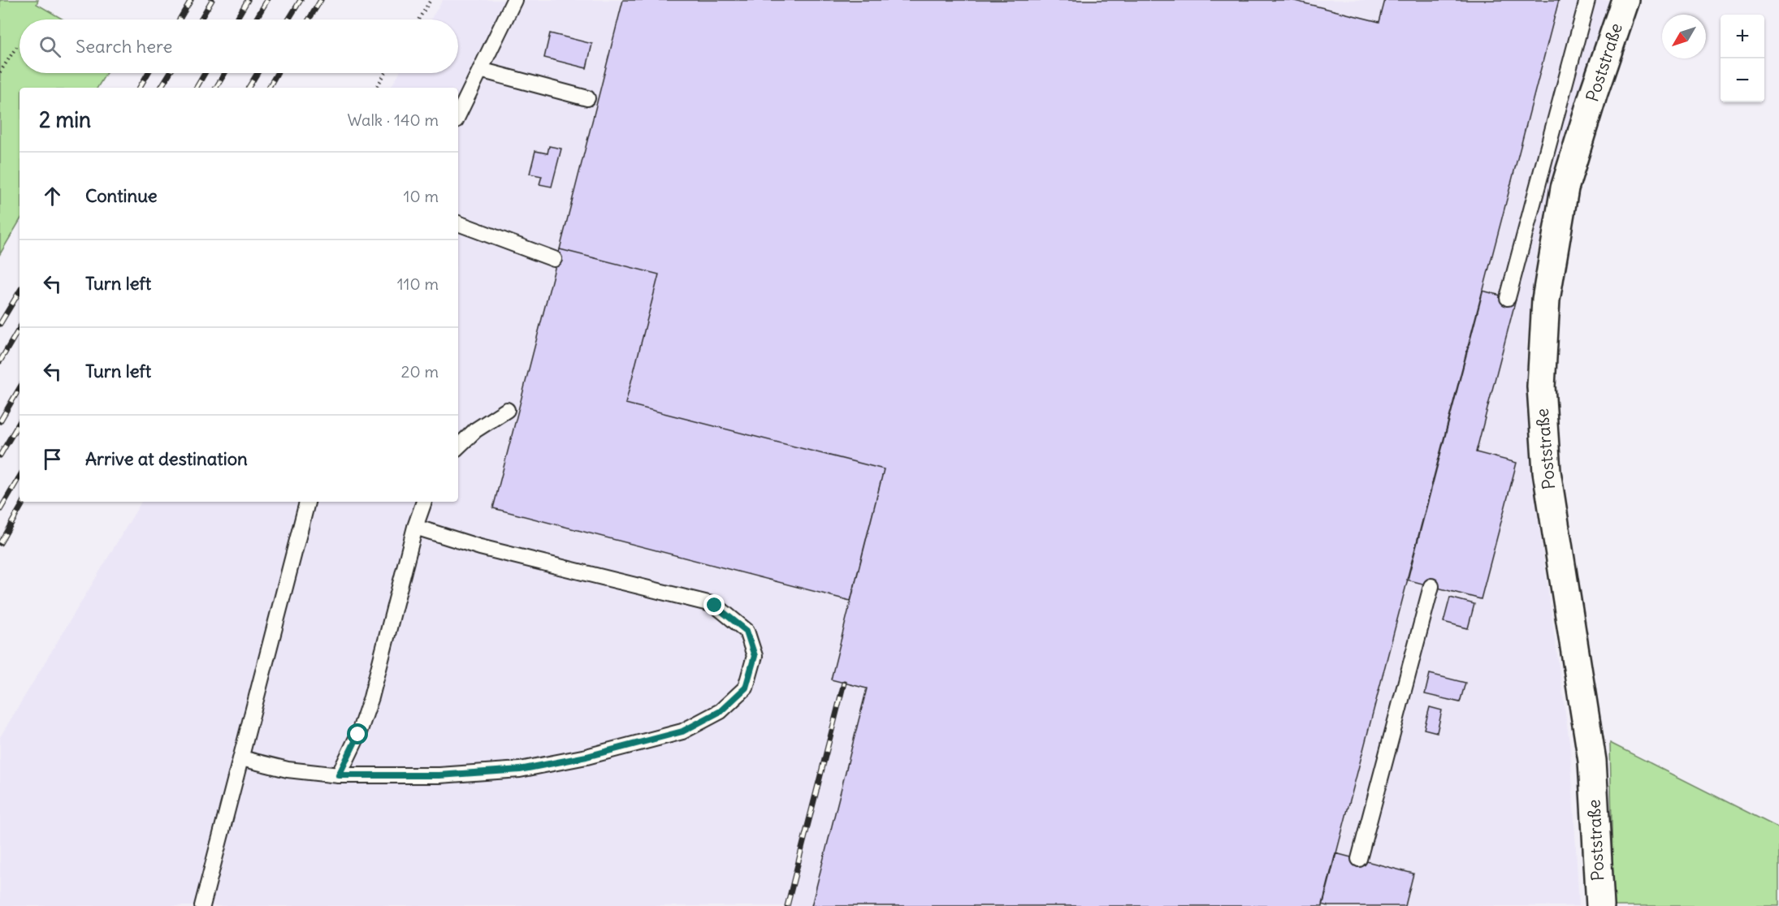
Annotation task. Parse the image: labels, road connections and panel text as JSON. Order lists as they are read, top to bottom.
{
  "streets": {
    "street": ["Poststraße"]
  },
  "north": "bottom left",
  "page": {
    "map_buttons": ["+", "−"],
    "search": "Search here",
    "heading": ["2 min", "Walk · 140 m"],
    "list": [
      ["Continue", "10 m"],
      ["Turn left", "110 m"],
      ["Turn left", "20 m"],
      "Arrive at destination"
    ]
  }
}
